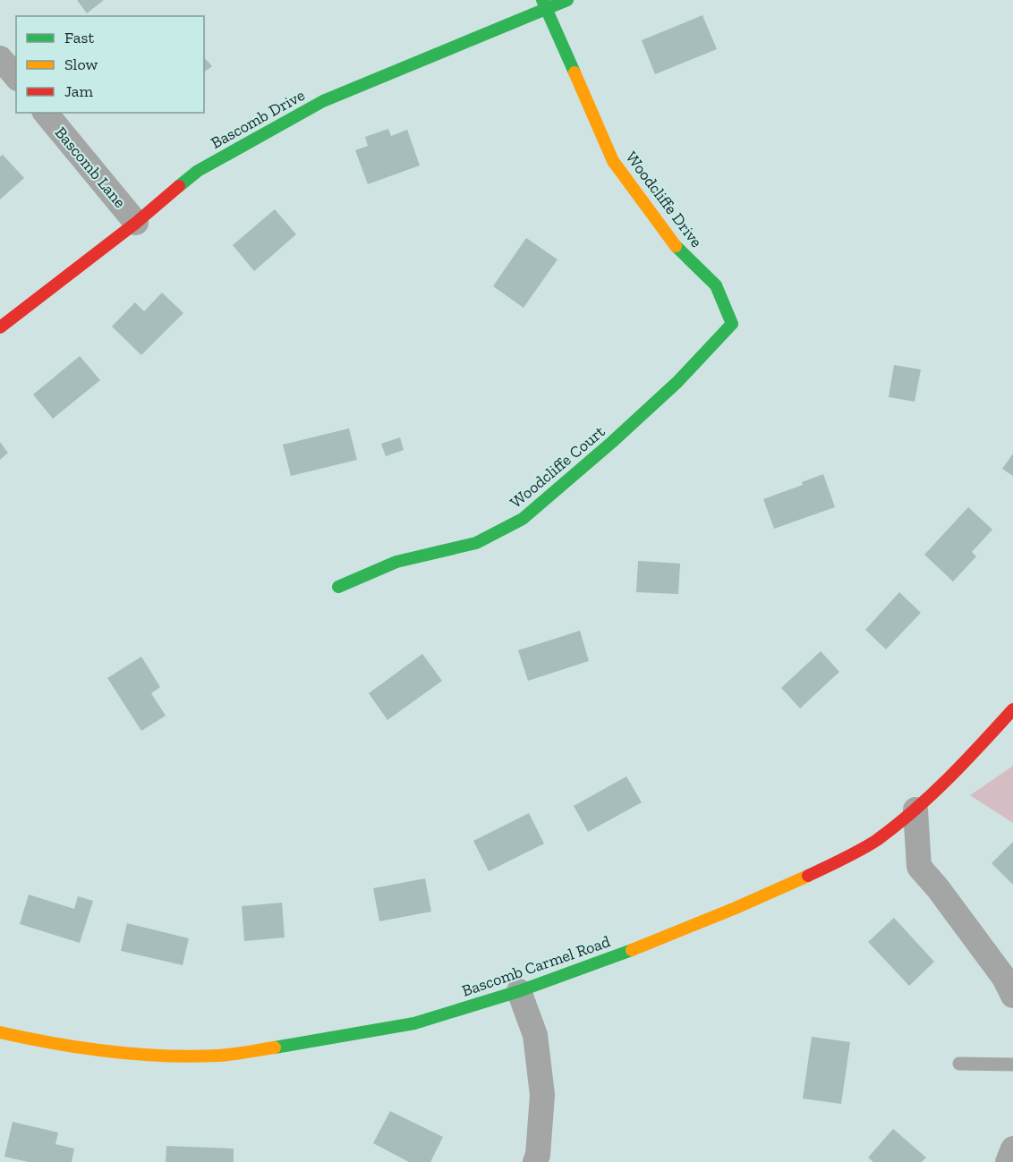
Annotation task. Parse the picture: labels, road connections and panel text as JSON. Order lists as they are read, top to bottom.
{
  "streets": {
    "street": [
      "Bascomb Drive",
      "Bascomb Lane",
      "Woodcliffe Drive",
      "Woodcliffe Court",
      "Bascomb Carmel Road"
    ]
  },
  "crossings": [
    ["Bascomb Drive", "Bascomb Lane"],
    ["Bascomb Drive", "Woodcliffe Drive"],
    ["Woodcliffe Drive", "Woodcliffe Court"]
  ],
  "legend": ["Fast", "Slow", "Jam"]
}
